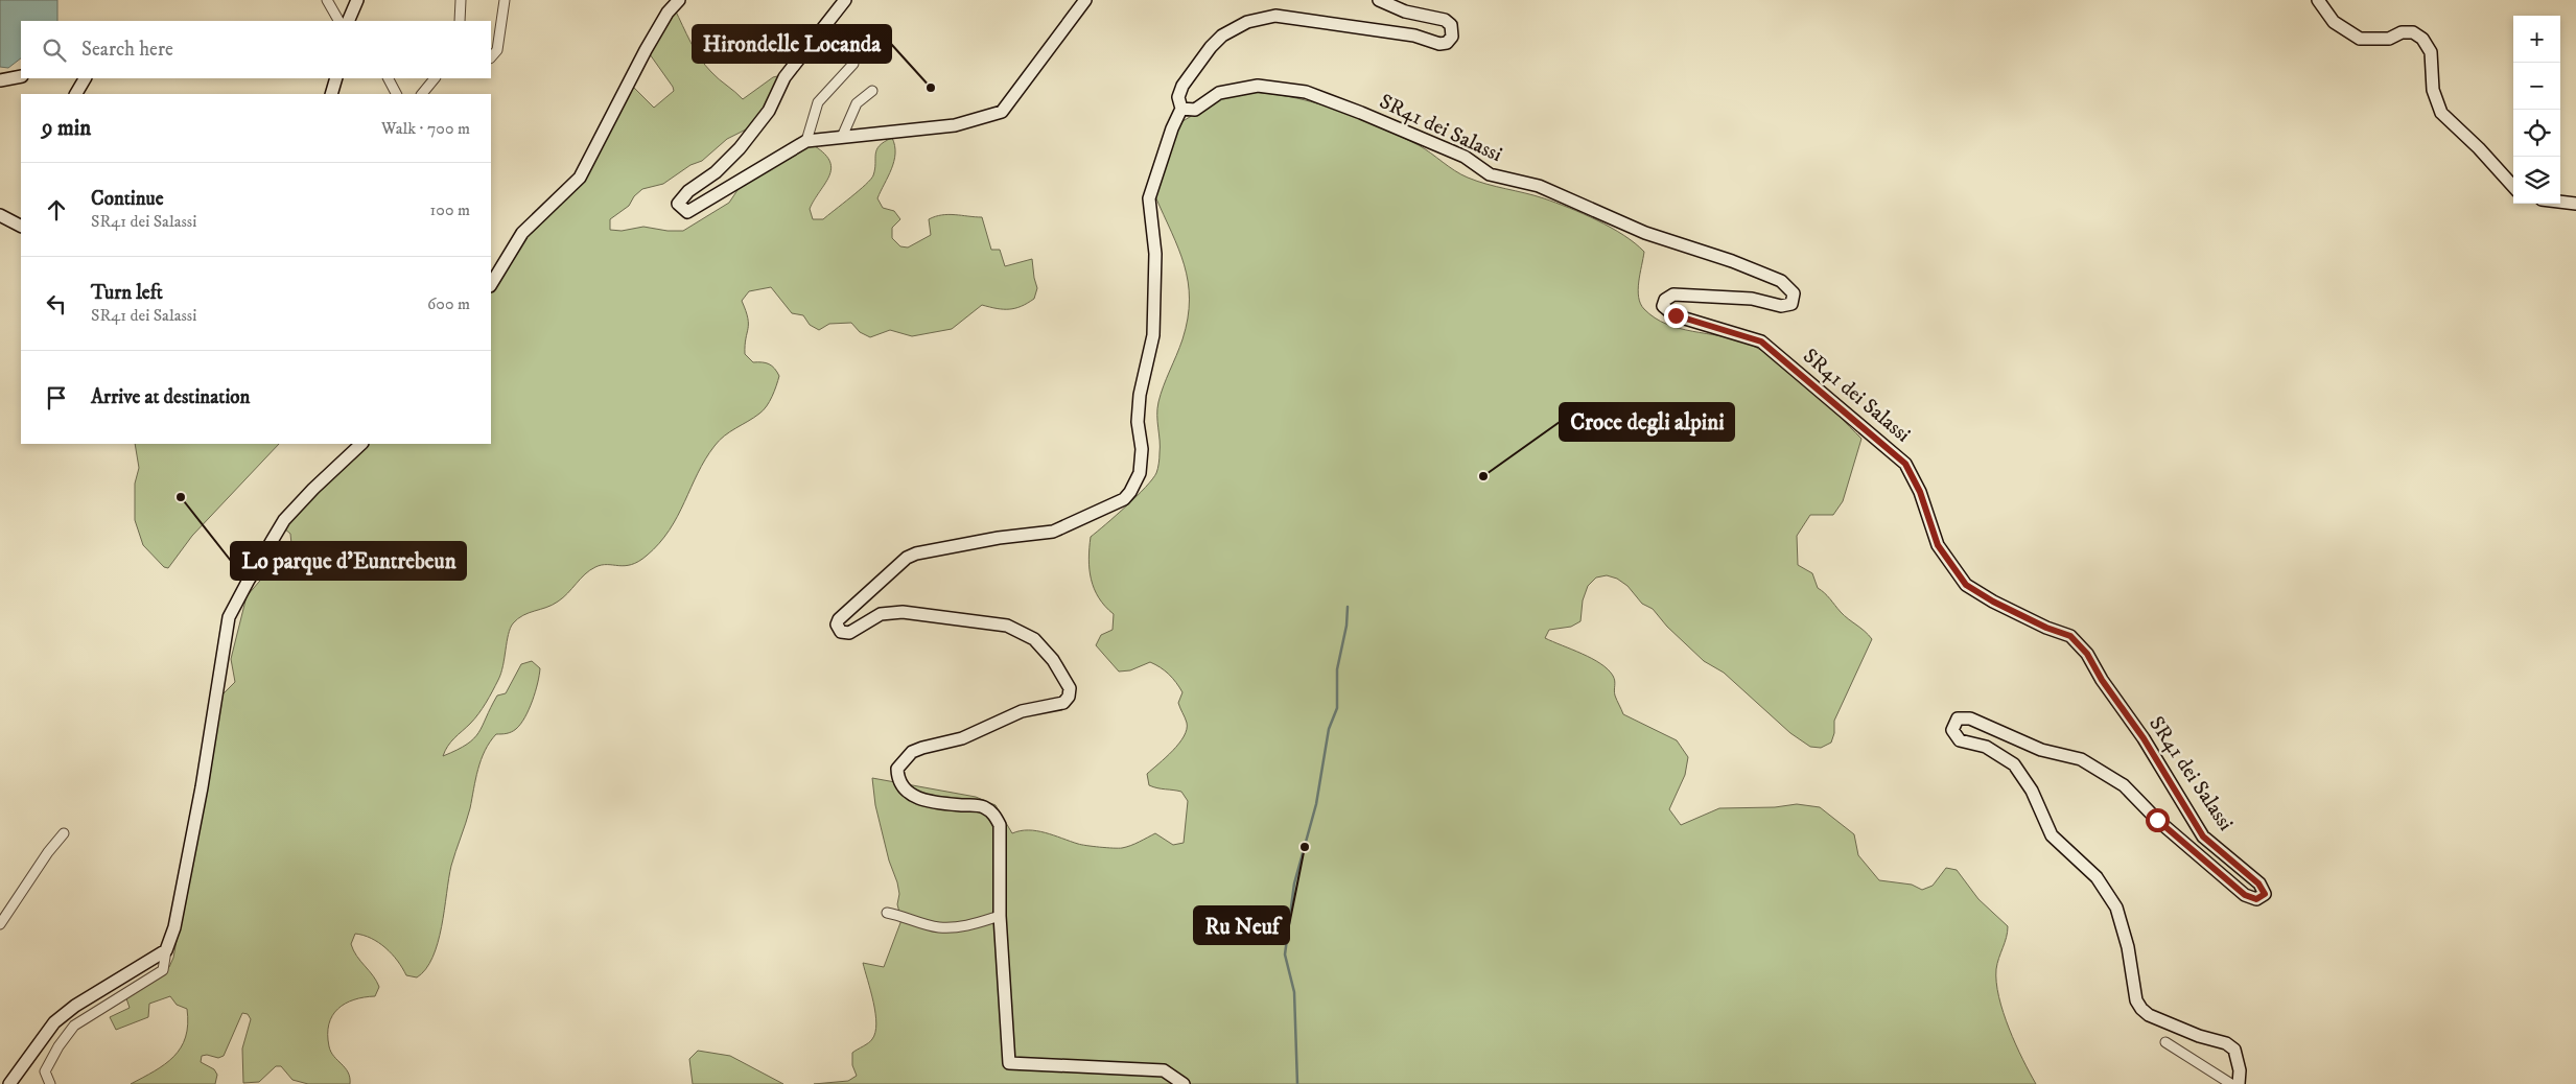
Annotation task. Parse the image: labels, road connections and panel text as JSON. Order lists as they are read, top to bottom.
{
  "streets": {
    "street": ["SR41 dei Salassi"]
  },
  "places": [
    "Hirondelle Locanda",
    "Croce degli alpini",
    "Lo parque d'Euntrebeun",
    "Ru Neuf"
  ],
  "page": {
    "map_buttons": ["+", "−"],
    "search": "Search here",
    "heading": ["9 min", "Walk · 700 m"],
    "list": [
      ["Continue", "SR41 dei Salassi", "100 m"],
      ["Turn left", "SR41 dei Salassi", "600 m"],
      "Arrive at destination"
    ]
  }
}
